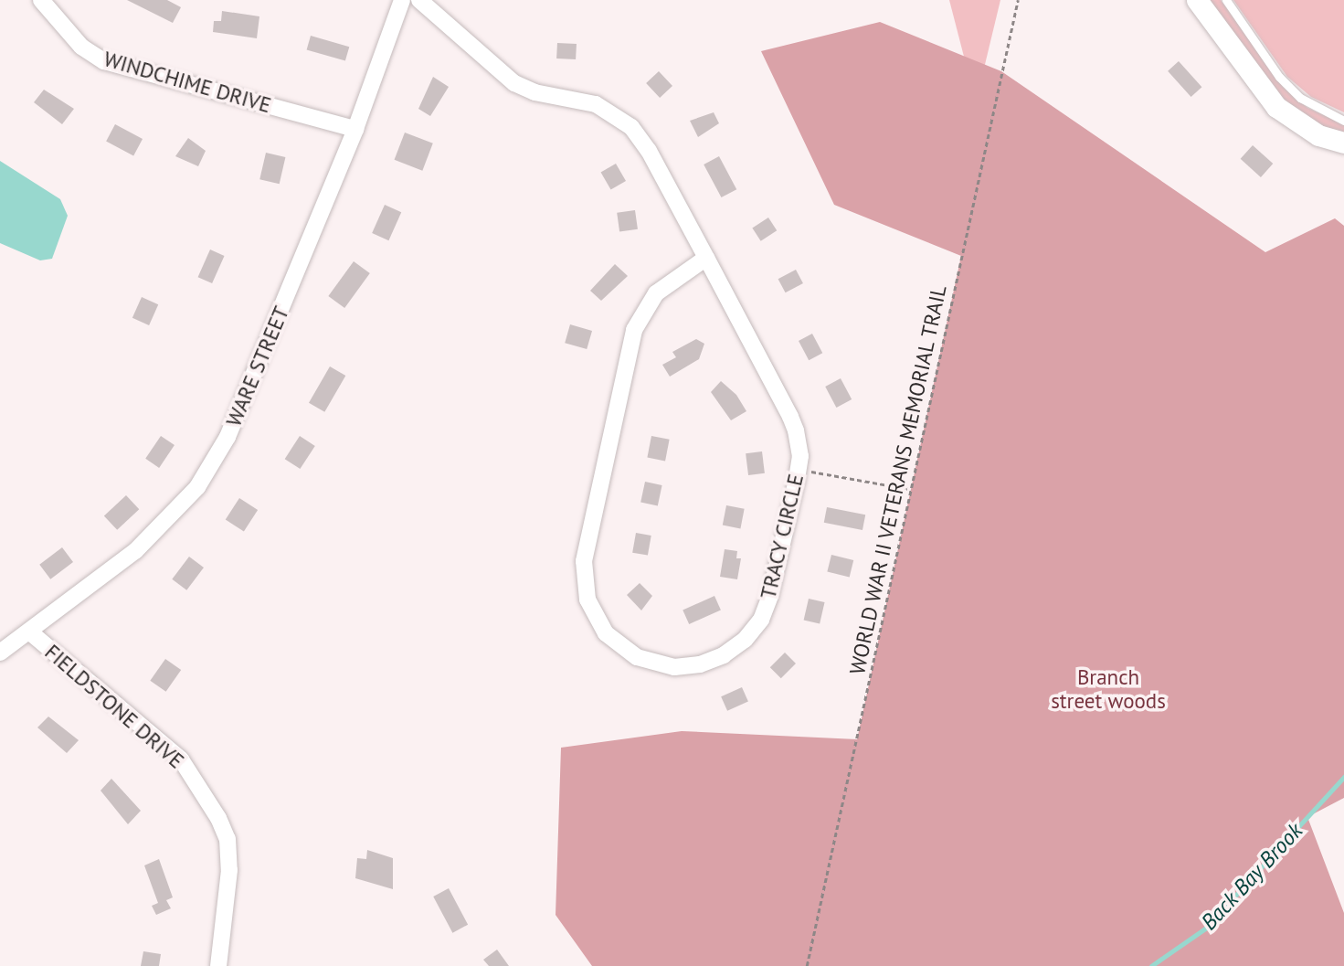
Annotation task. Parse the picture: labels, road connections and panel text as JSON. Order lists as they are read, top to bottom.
{
  "streets": {
    "street": [
      "WINDCHIME DRIVE",
      "WARE STREET",
      "TRACY CIRCLE",
      "FIELDSTONE DRIVE"
    ],
    "path": ["WORLD WAR II VETERANS MEMORIAL TRAIL"]
  },
  "crossings": [
    ["WINDCHIME DRIVE", "WARE STREET"],
    ["WARE STREET", "FIELDSTONE DRIVE"]
  ],
  "water": ["Back Bay Brook"],
  "parks": ["Branch street woods"]
}
